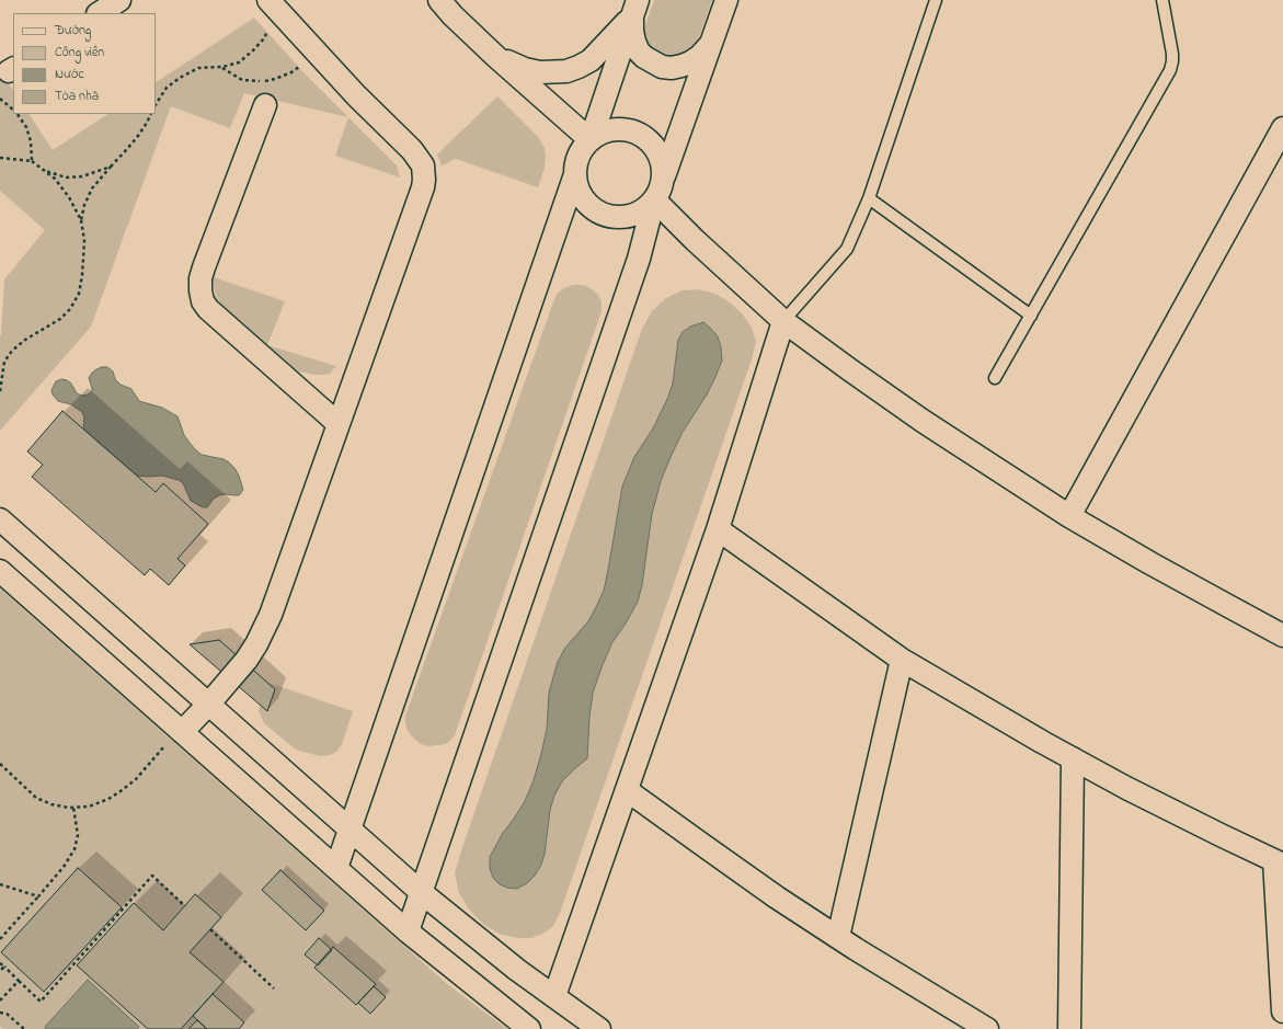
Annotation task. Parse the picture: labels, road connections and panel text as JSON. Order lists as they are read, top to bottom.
{
  "legend": [
    "Đường",
    "Công viên",
    "Nước",
    "Tòa nhà"
  ]
}
